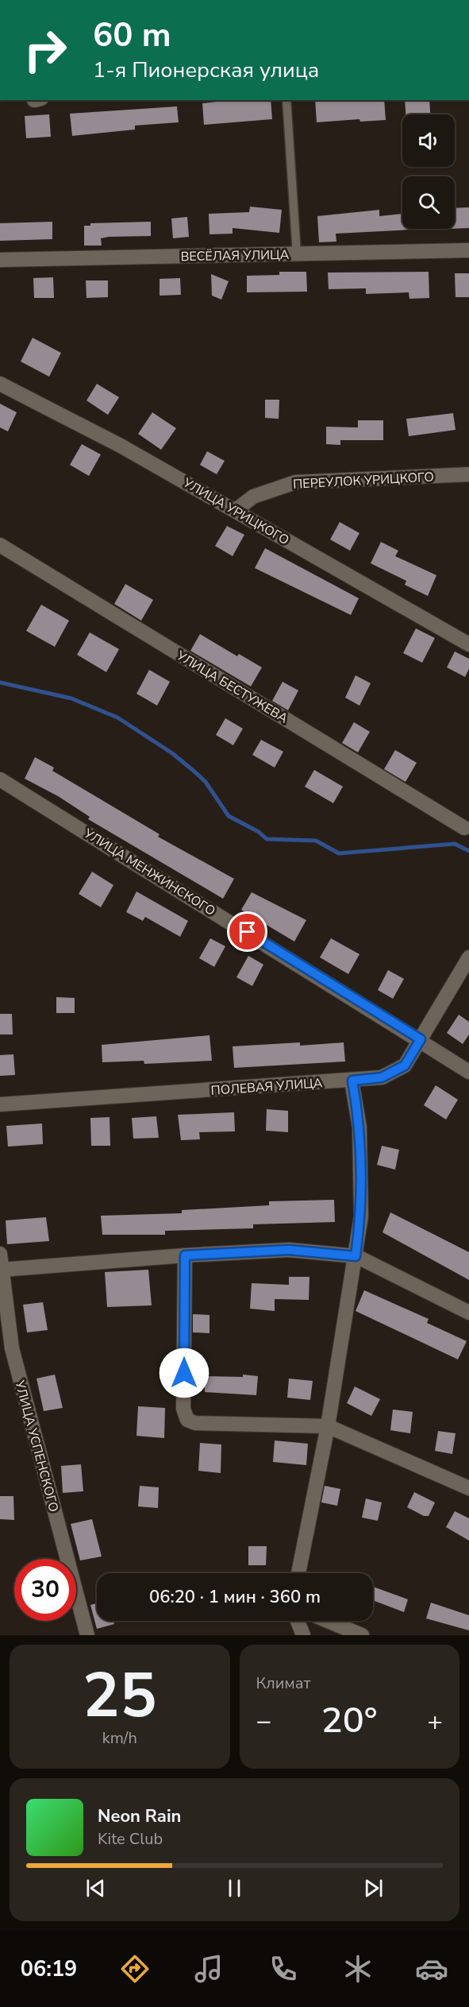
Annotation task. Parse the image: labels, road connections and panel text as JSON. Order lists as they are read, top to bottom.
{
  "streets": {
    "street": [
      "ВЕСЁЛАЯ УЛИЦА",
      "ПЕРЕУЛОК УРИЦКОГО",
      "УЛИЦА УРИЦКОГО",
      "УЛИЦА БЕСТУЖЕВА",
      "УЛИЦА МЕНЖИНСКОГО",
      "ПОЛЕВАЯ УЛИЦА",
      "УЛИЦА УСПЕНСКОГО"
    ]
  },
  "crossings": [
    ["ПЕРЕУЛОК УРИЦКОГО", "УЛИЦА УРИЦКОГО"],
    ["УЛИЦА МЕНЖИНСКОГО", "ПОЛЕВАЯ УЛИЦА"]
  ],
  "page": {
    "turn": ["60 m", "1-я Пионерская улица"],
    "limit": "30",
    "trip": "06:20 · 1 мин · 360 m",
    "tile": [
      ["25", "km/h"],
      "Климат"
    ],
    "heat": ["−", "20°", "+"],
    "song": ["Neon Rain", "Kite Club"],
    "tabs": "06:19"
  }
}
